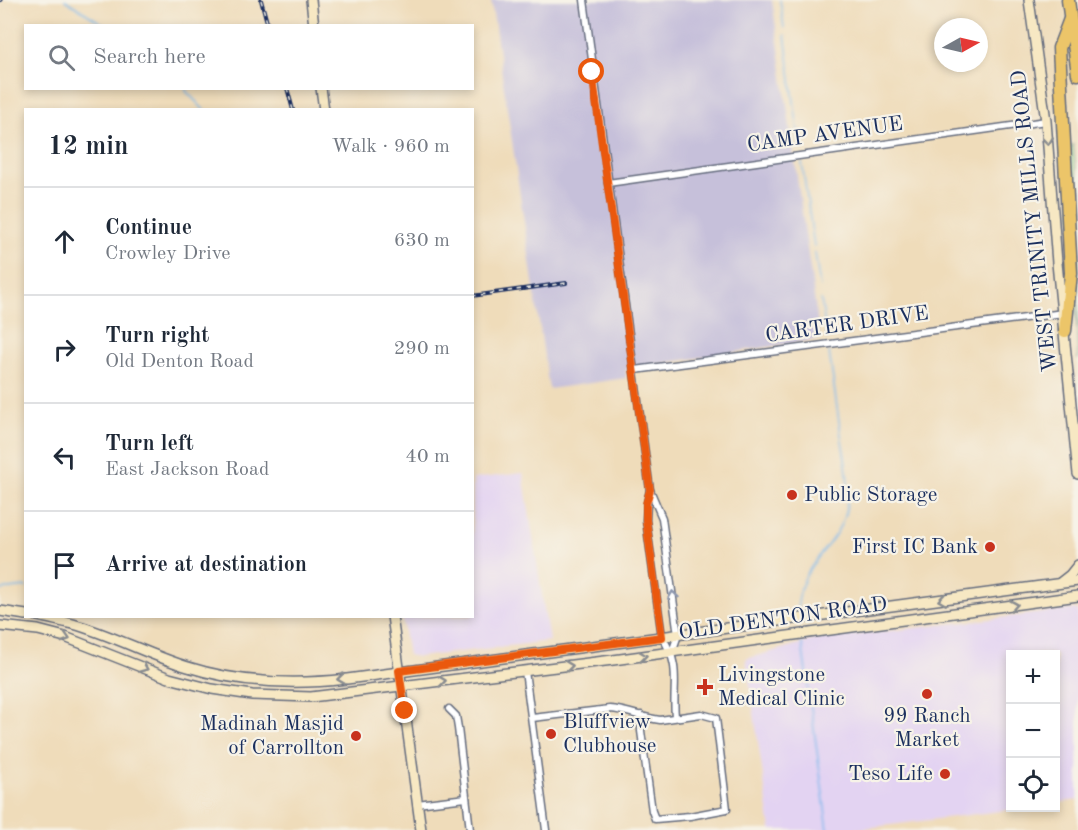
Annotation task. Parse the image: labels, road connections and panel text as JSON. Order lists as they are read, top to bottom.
{
  "streets": {
    "main road": ["WEST TRINITY MILLS ROAD", "OLD DENTON ROAD"],
    "street": ["CAMP AVENUE", "CARTER DRIVE"]
  },
  "crossings": [
    ["CAMP AVENUE", "WEST TRINITY MILLS ROAD"],
    ["WEST TRINITY MILLS ROAD", "CARTER DRIVE"]
  ],
  "one_way": ["WEST TRINITY MILLS ROAD"],
  "places": {
    "other": [
      "Public Storage",
      "First IC Bank",
      "99 Ranch Market",
      "Bluffview Clubhouse",
      "Madinah Masjid of Carrollton",
      "Teso Life"
    ],
    "health": ["Livingstone Medical Clinic"]
  },
  "north": "right",
  "page": {
    "search": "Search here",
    "heading": ["12 min", "Walk · 960 m"],
    "list": [
      ["Continue", "Crowley Drive", "630 m"],
      ["Turn right", "Old Denton Road", "290 m"],
      ["Turn left", "East Jackson Road", "40 m"],
      "Arrive at destination"
    ],
    "map_buttons": ["+", "−"]
  }
}
